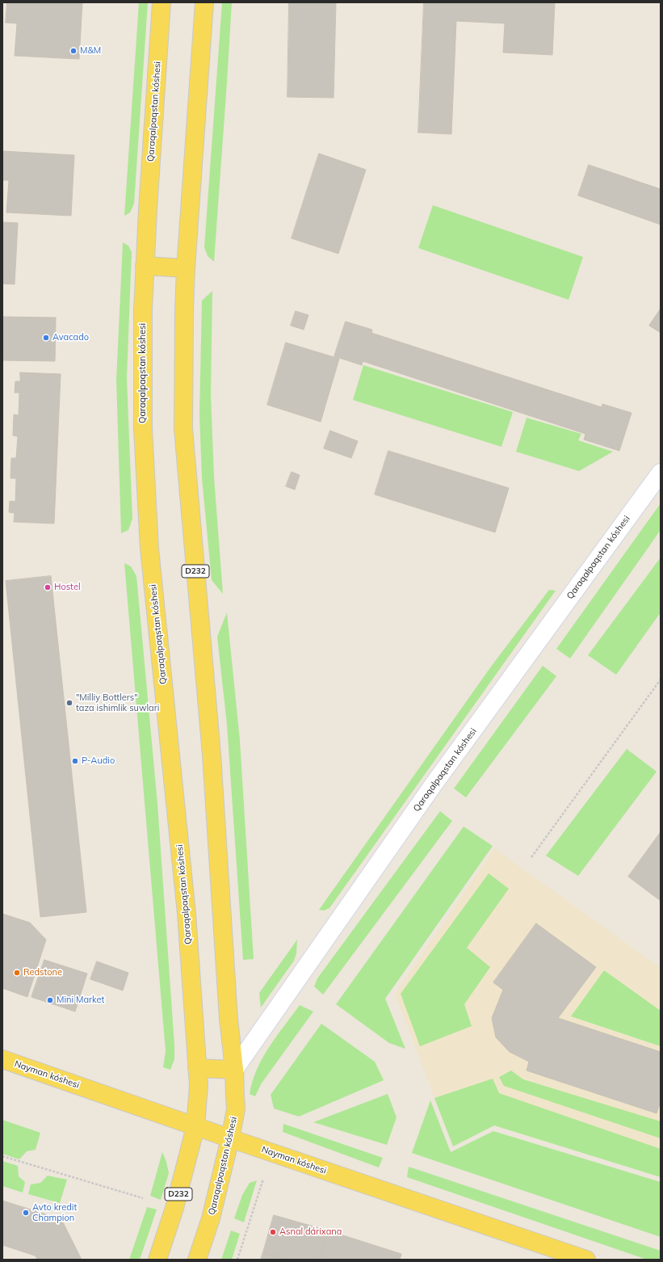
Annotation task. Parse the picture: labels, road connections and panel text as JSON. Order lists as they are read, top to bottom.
{
  "streets": {
    "main road": ["Qaraqalpaqstan kóshesi", "D232", "Nayman kóshesi"]
  },
  "crossings": [
    ["Qaraqalpaqstan kóshesi", "Nayman kóshesi"]
  ],
  "places": [
    "M&M",
    "Avacado",
    "Hostel",
    "\"Milliy Bottlers\" taza ishimlik suwlari",
    "P-Audio",
    "Redstone",
    "Mini Market",
    "Avto kredit Champion",
    "Asnal dárixana"
  ]
}
